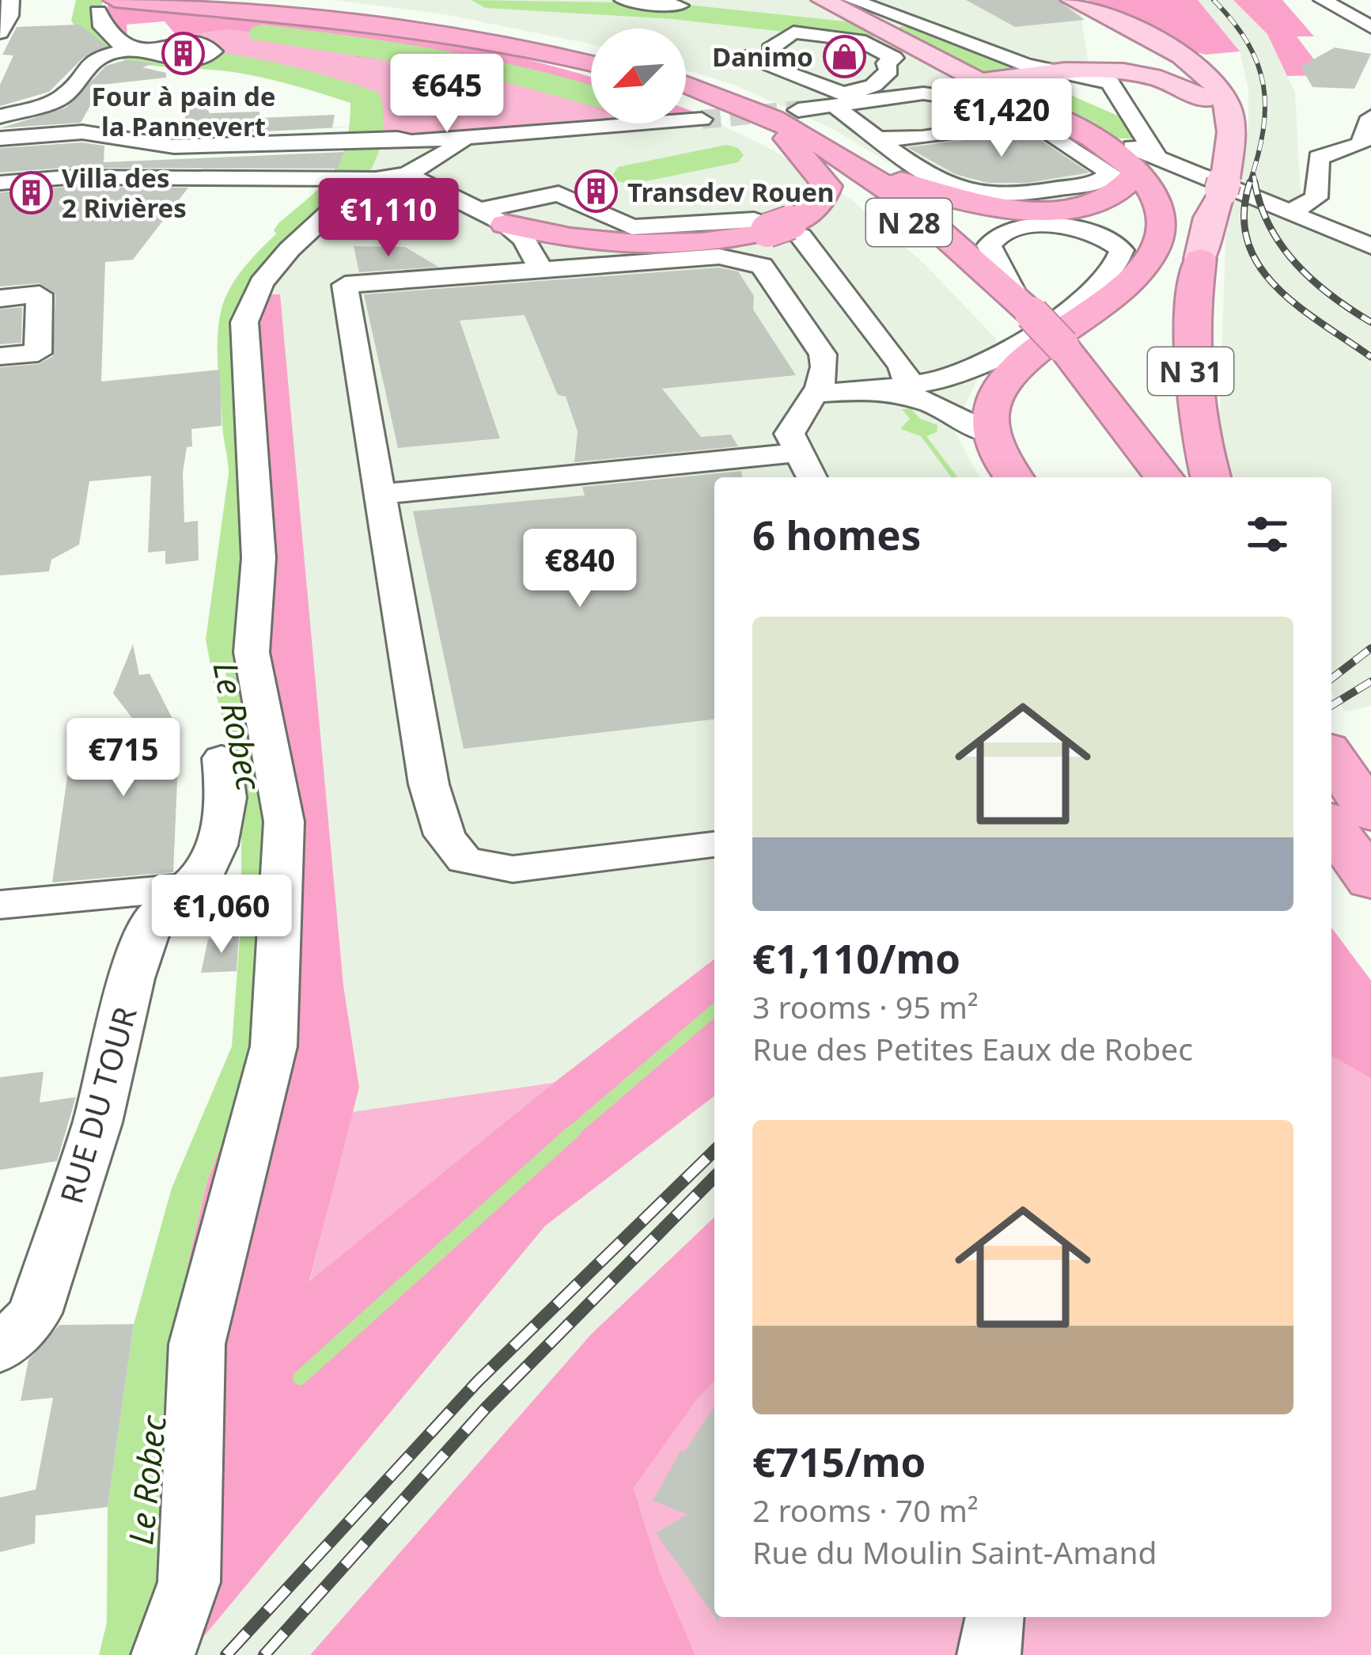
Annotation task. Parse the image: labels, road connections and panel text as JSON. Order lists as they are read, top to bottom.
{
  "streets": {
    "highway": ["N 28", "N 31"],
    "street": ["RUE DU TOUR"]
  },
  "water": ["Le Robec"],
  "places": {
    "building": ["Four à pain de la Pannevert", "Transdev Rouen", "Villa des 2 Rivières"],
    "shop": ["Danimo"]
  },
  "north": "bottom left",
  "page": {
    "price": [
      "€645",
      "€1,420",
      "€1,110",
      "€840",
      "€715",
      "€1,060"
    ],
    "heading": "6 homes",
    "list": [
      {
        "name": "€1,110/mo",
        "note": "3 rooms · 95 m² · Rue des Petites Eaux de Robec"
      },
      {
        "name": "€715/mo",
        "note": "2 rooms · 70 m² · Rue du Moulin Saint-Amand"
      }
    ]
  }
}
